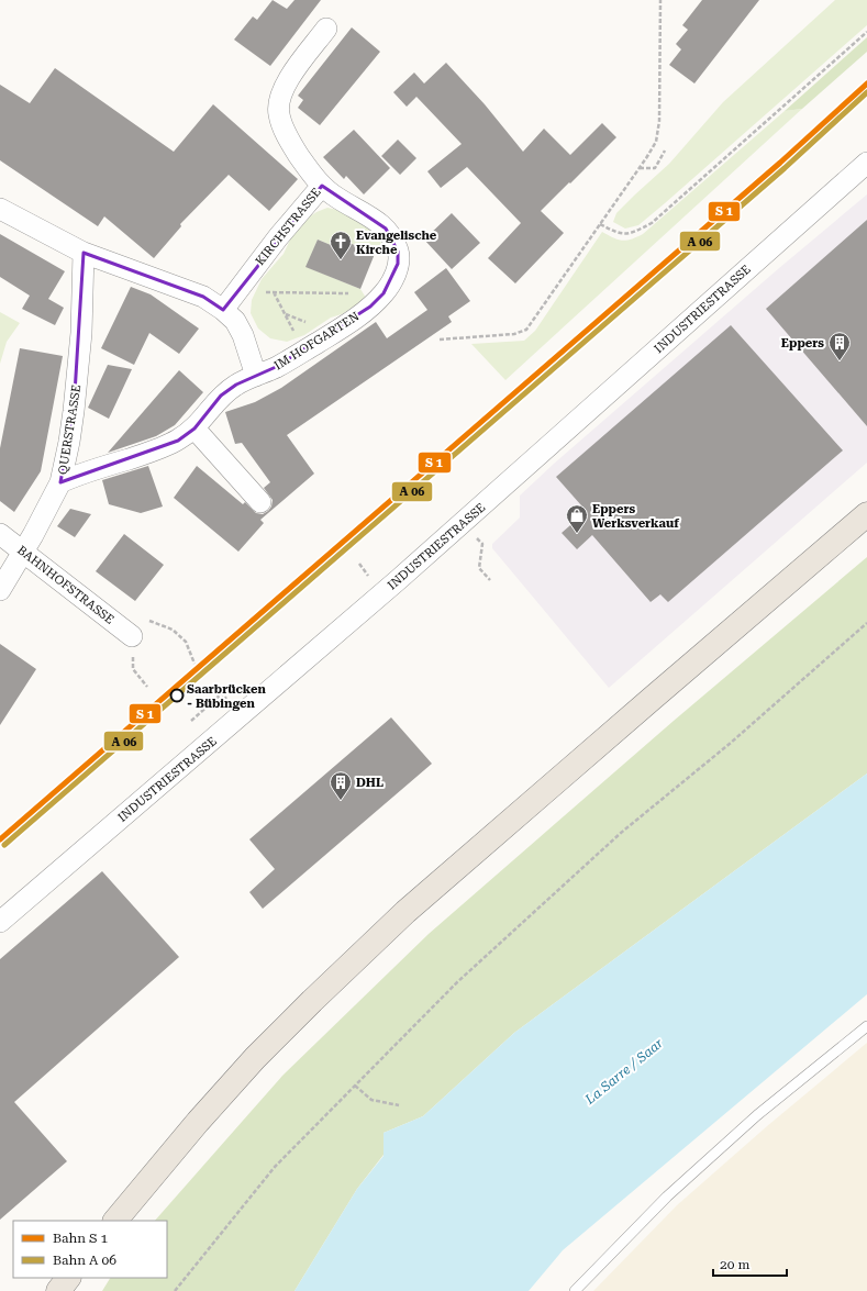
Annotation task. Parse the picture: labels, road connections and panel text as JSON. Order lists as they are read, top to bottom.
{
  "streets": {
    "street": [
      "KIRCHSTRASSE",
      "INDUSTRIESTRASSE",
      "IM HOFGARTEN",
      "QUERSTRASSE",
      "BAHNHOFSTRASSE"
    ]
  },
  "crossings": [
    ["KIRCHSTRASSE", "IM HOFGARTEN"],
    ["IM HOFGARTEN", "QUERSTRASSE"],
    ["QUERSTRASSE", "BAHNHOFSTRASSE"]
  ],
  "water": ["La Sarre / Saar"],
  "places": {
    "church": ["Evangelische Kirche"],
    "building": ["Eppers", "DHL"],
    "shop": ["Eppers Werksverkauf"],
    "other": ["Saarbrücken - Bübingen"]
  },
  "legend": ["Bahn S 1", "Bahn A 06"],
  "scale_bar": "20 m"
}
